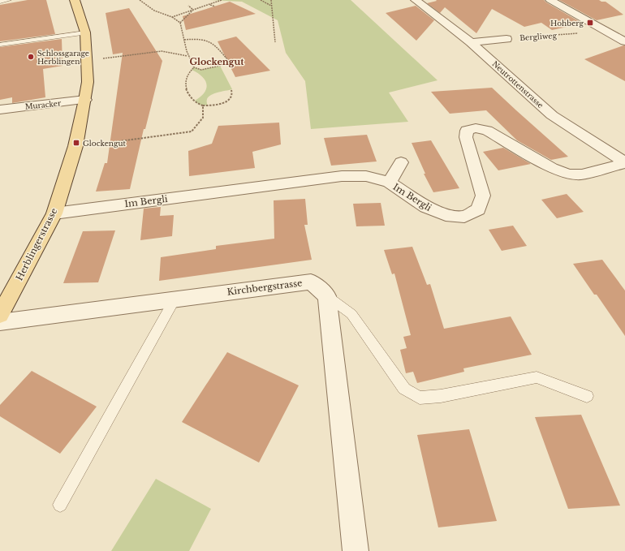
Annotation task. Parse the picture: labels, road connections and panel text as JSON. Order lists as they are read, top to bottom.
{
  "streets": {
    "main road": ["Herblingerstrasse"],
    "street": [
      "Bergliweg",
      "Neutrottenstrasse",
      "Muracker",
      "Im Bergli",
      "Kirchbergstrasse"
    ]
  },
  "crossings": [
    ["Bergliweg", "Neutrottenstrasse"],
    ["Neutrottenstrasse", "Im Bergli"],
    ["Muracker", "Herblingerstrasse"],
    ["Im Bergli", "Herblingerstrasse"]
  ],
  "districts": ["Glockengut"],
  "places": {
    "transit": ["Hohberg", "Glockengut"],
    "other": ["Schlossgarage Herblingen"]
  }
}
